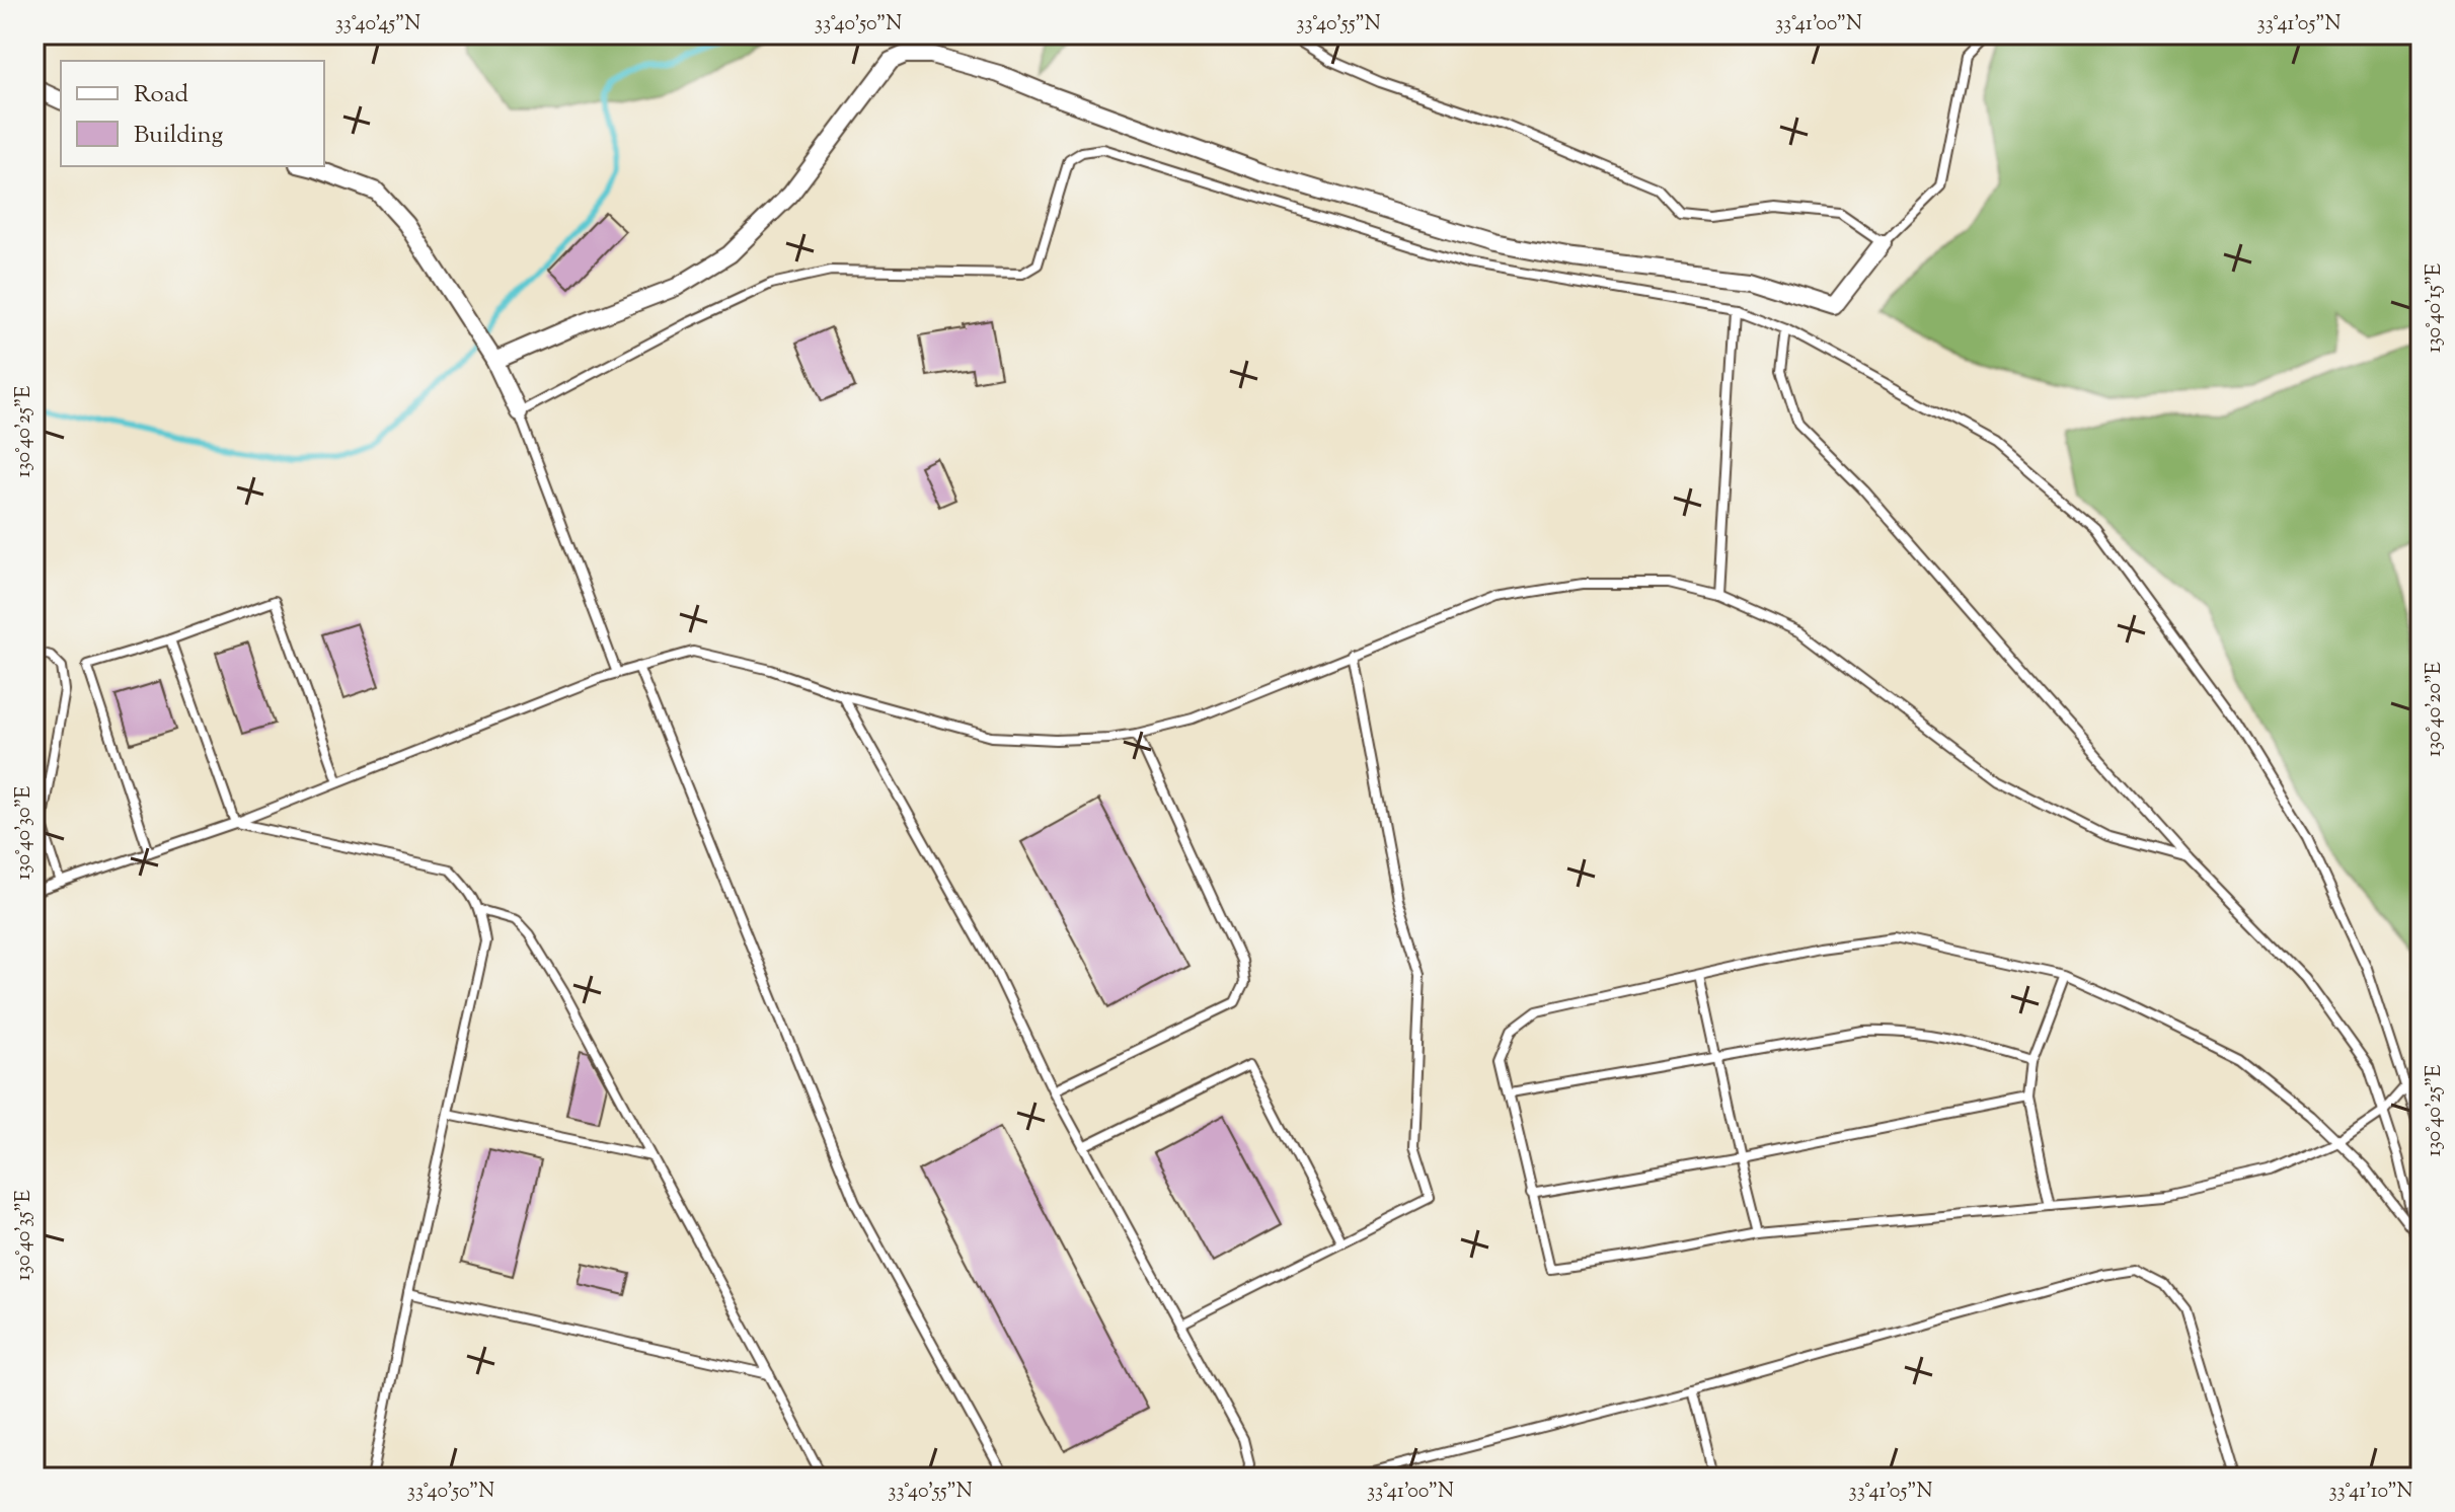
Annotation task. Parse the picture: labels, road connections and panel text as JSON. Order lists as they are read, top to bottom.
{
  "legend": ["Road", "Building"],
  "coordinates": [
    "33°40'45\"N",
    "33°40'50\"N",
    "33°40'55\"N",
    "33°41'00\"N",
    "33°41'05\"N",
    "130°40'15\"E",
    "130°40'25\"E",
    "130°40'20\"E",
    "130°40'30\"E",
    "130°40'35\"E",
    "33°41'10\"N"
  ]
}
